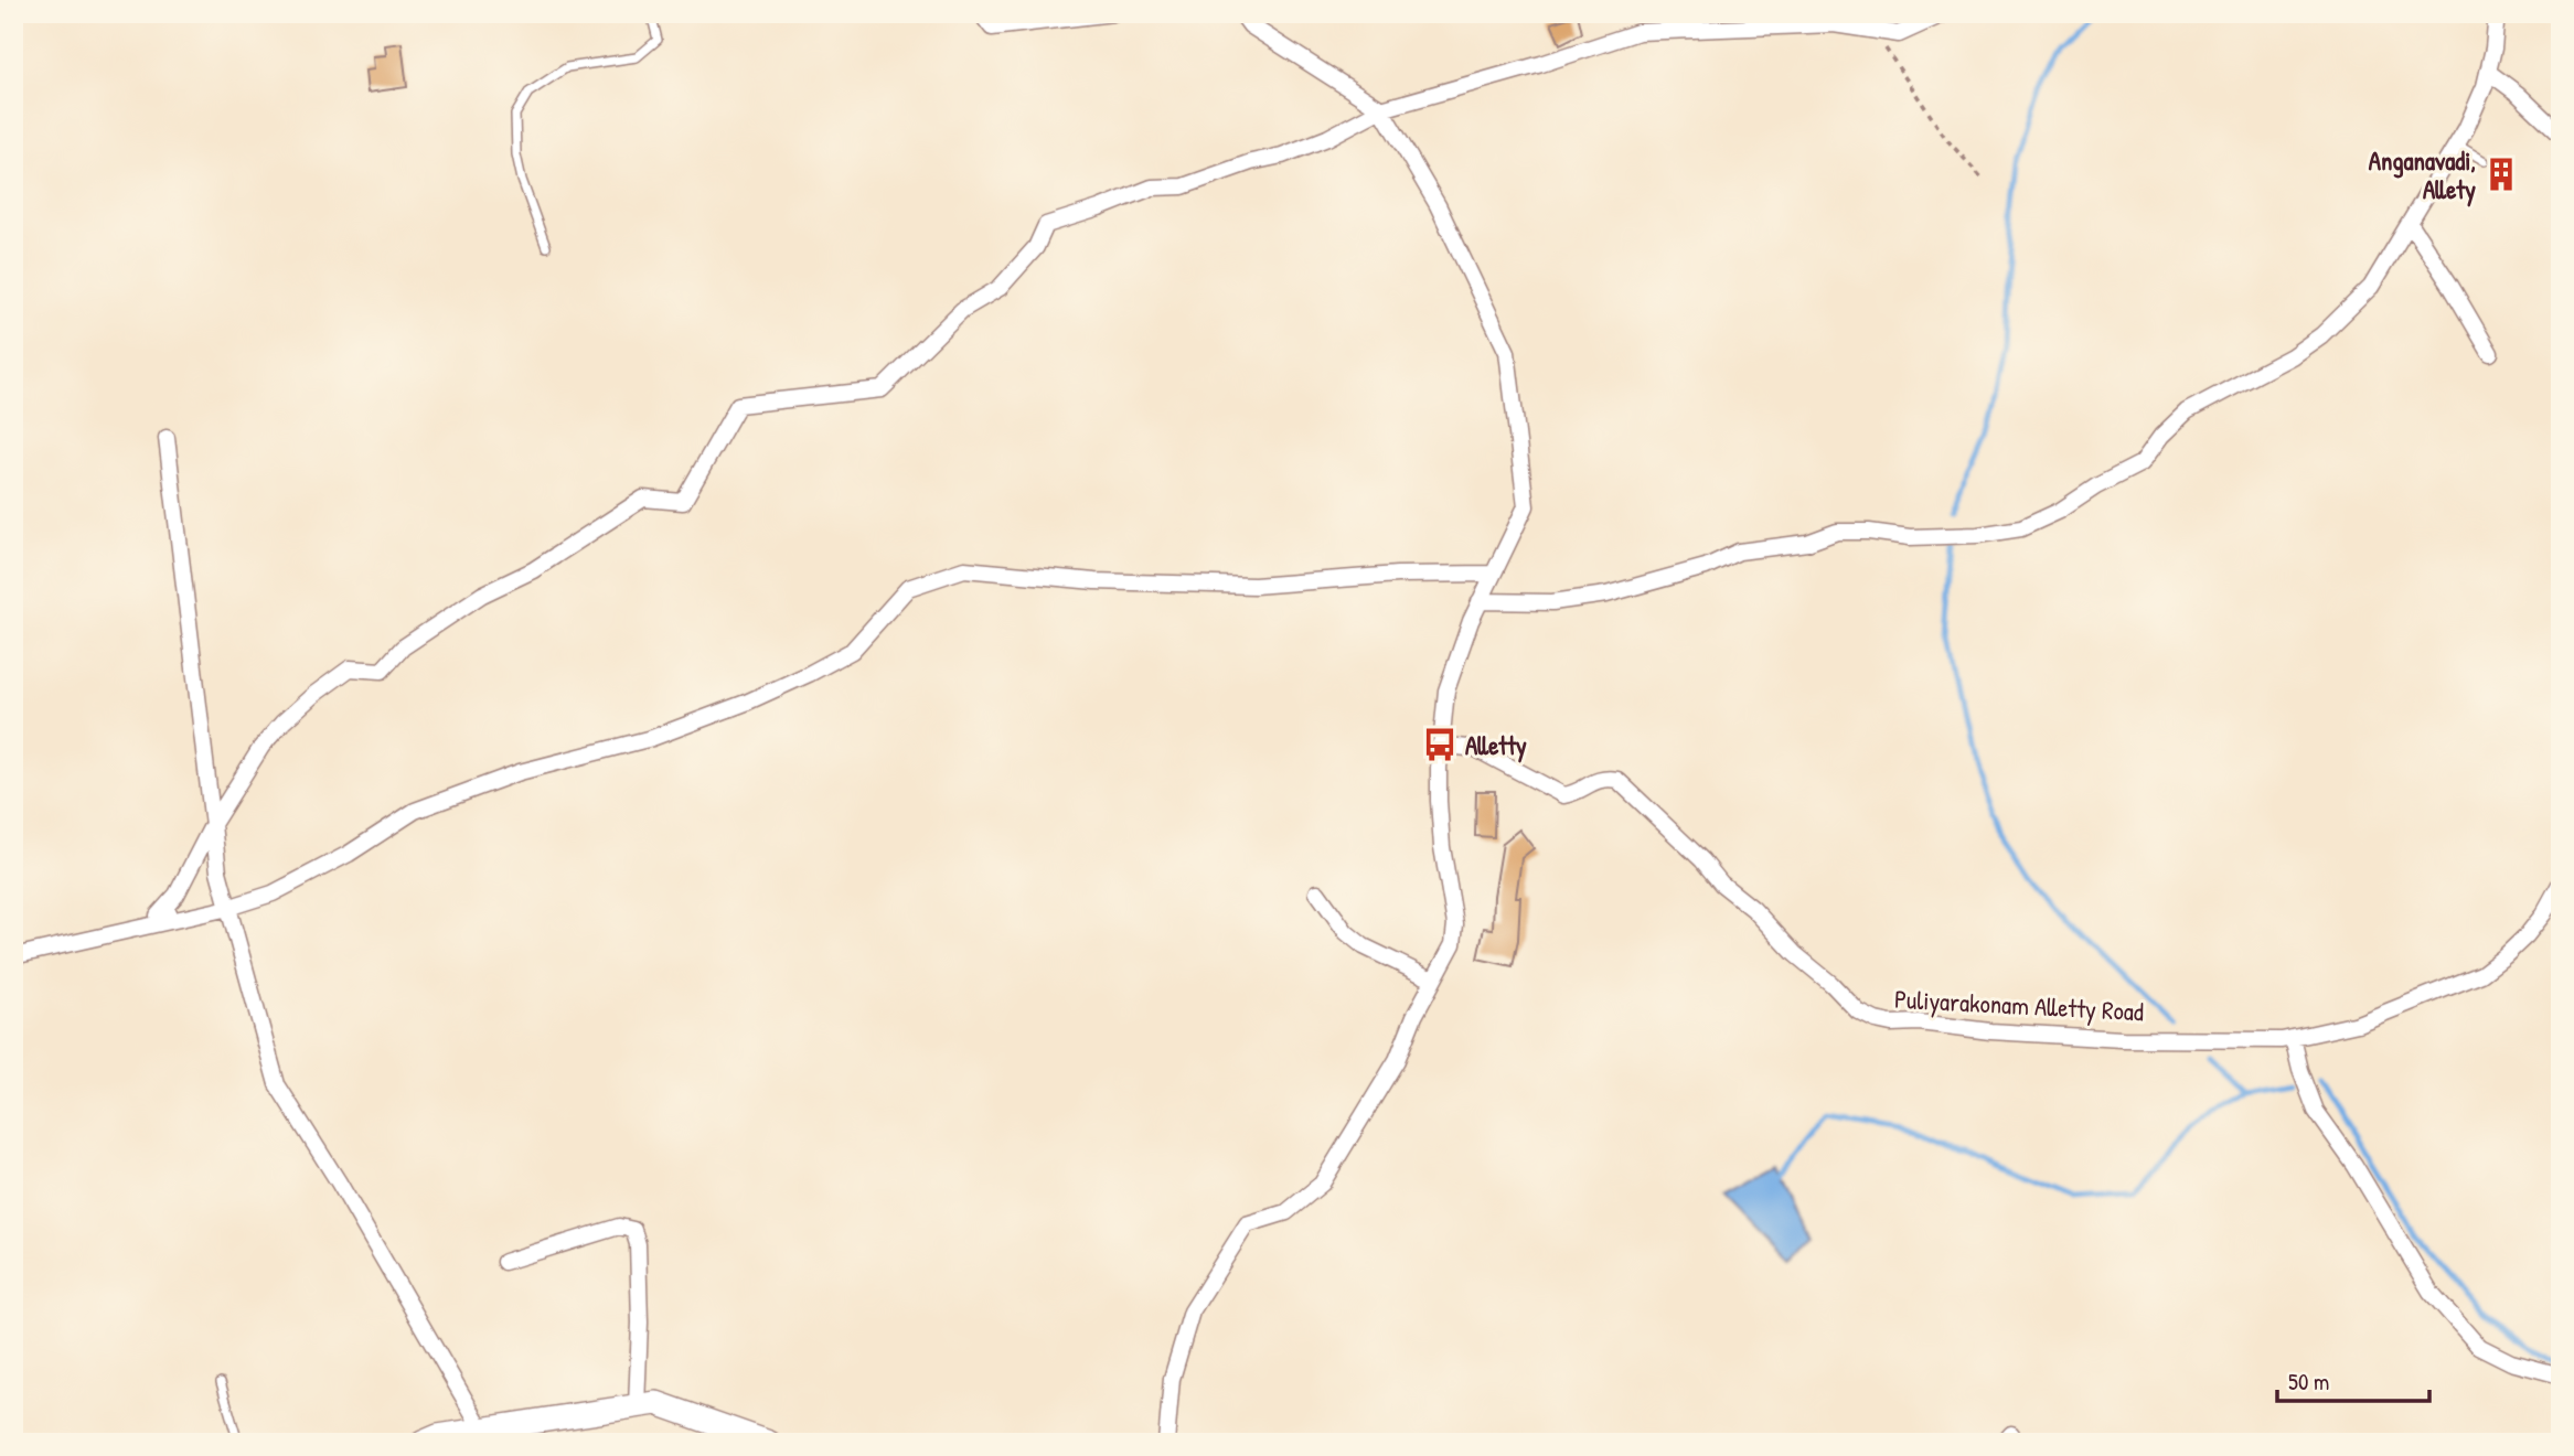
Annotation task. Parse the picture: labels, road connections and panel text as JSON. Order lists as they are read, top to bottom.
{
  "streets": {
    "street": ["Puliyarakonam Alletty Road"]
  },
  "places": {
    "building": ["Anganavadi, Allety"],
    "bus stop": ["Alletty"]
  },
  "scale_bar": "50 m"
}
